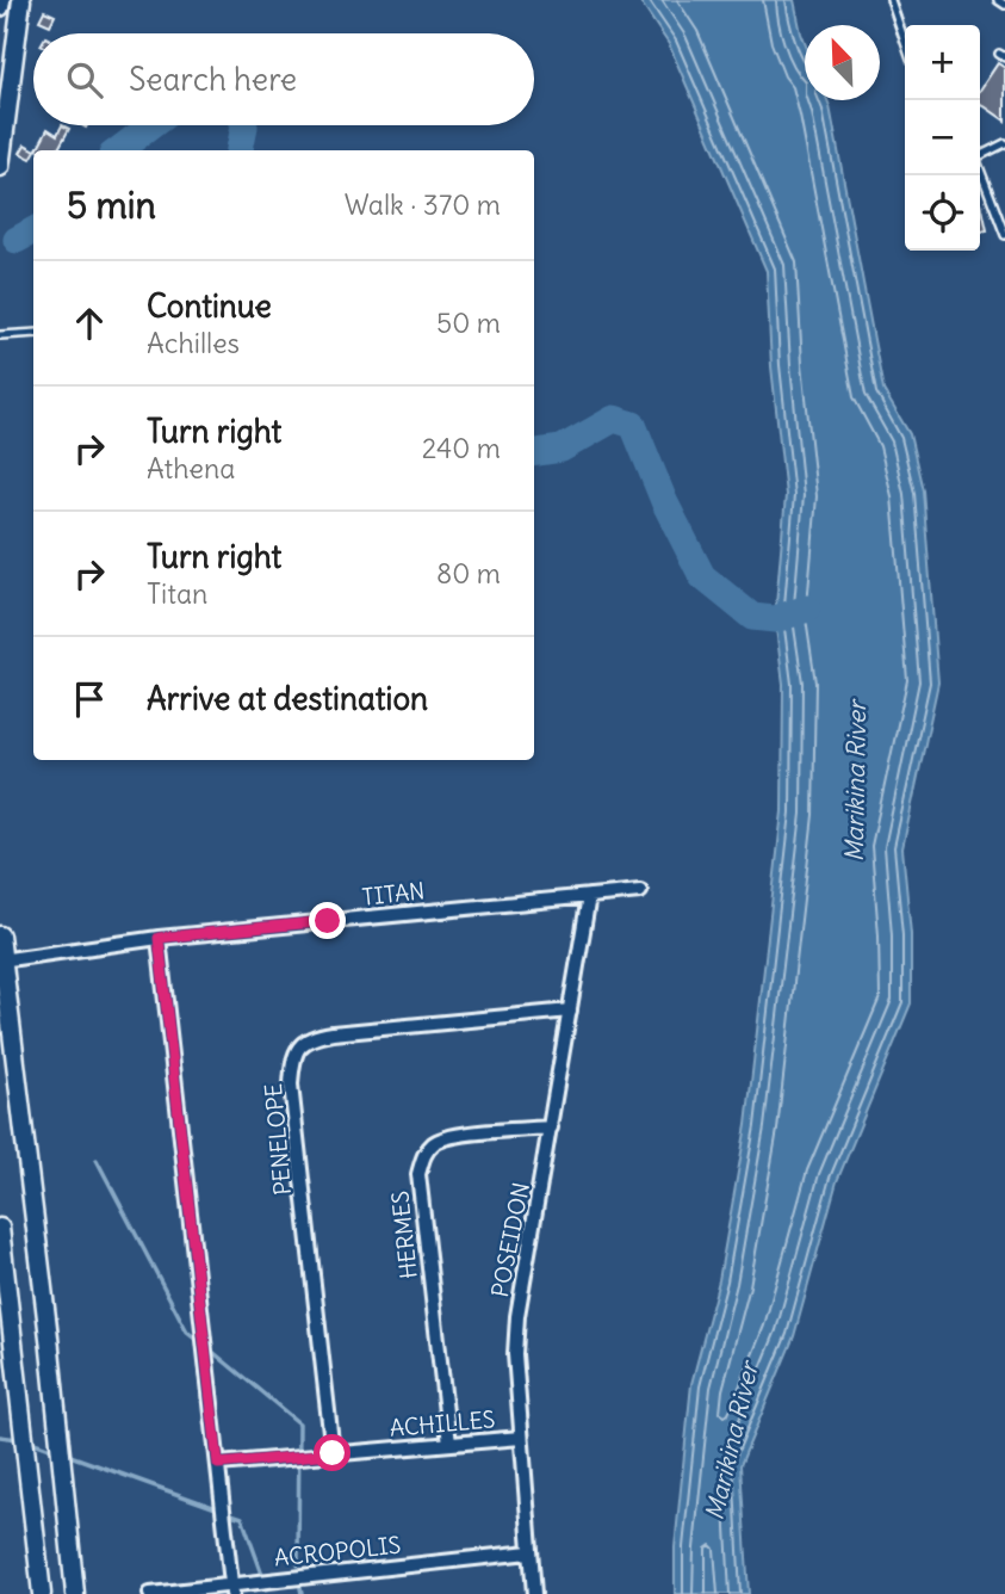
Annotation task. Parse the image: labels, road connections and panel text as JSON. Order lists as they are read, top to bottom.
{
  "streets": {
    "street": [
      "TITAN",
      "PENELOPE",
      "HERMES",
      "POSEIDON",
      "ACHILLES",
      "ACROPOLIS"
    ]
  },
  "crossings": [
    ["TITAN", "POSEIDON"],
    ["PENELOPE", "POSEIDON"],
    ["PENELOPE", "ACHILLES"],
    ["HERMES", "POSEIDON"],
    ["HERMES", "ACHILLES"],
    ["POSEIDON", "ACHILLES"],
    ["POSEIDON", "ACROPOLIS"]
  ],
  "water": ["Marikina River"],
  "north": "top left",
  "page": {
    "map_buttons": ["+", "−"],
    "search": "Search here",
    "heading": ["5 min", "Walk · 370 m"],
    "list": [
      ["Continue", "Achilles", "50 m"],
      ["Turn right", "Athena", "240 m"],
      ["Turn right", "Titan", "80 m"],
      "Arrive at destination"
    ]
  }
}
